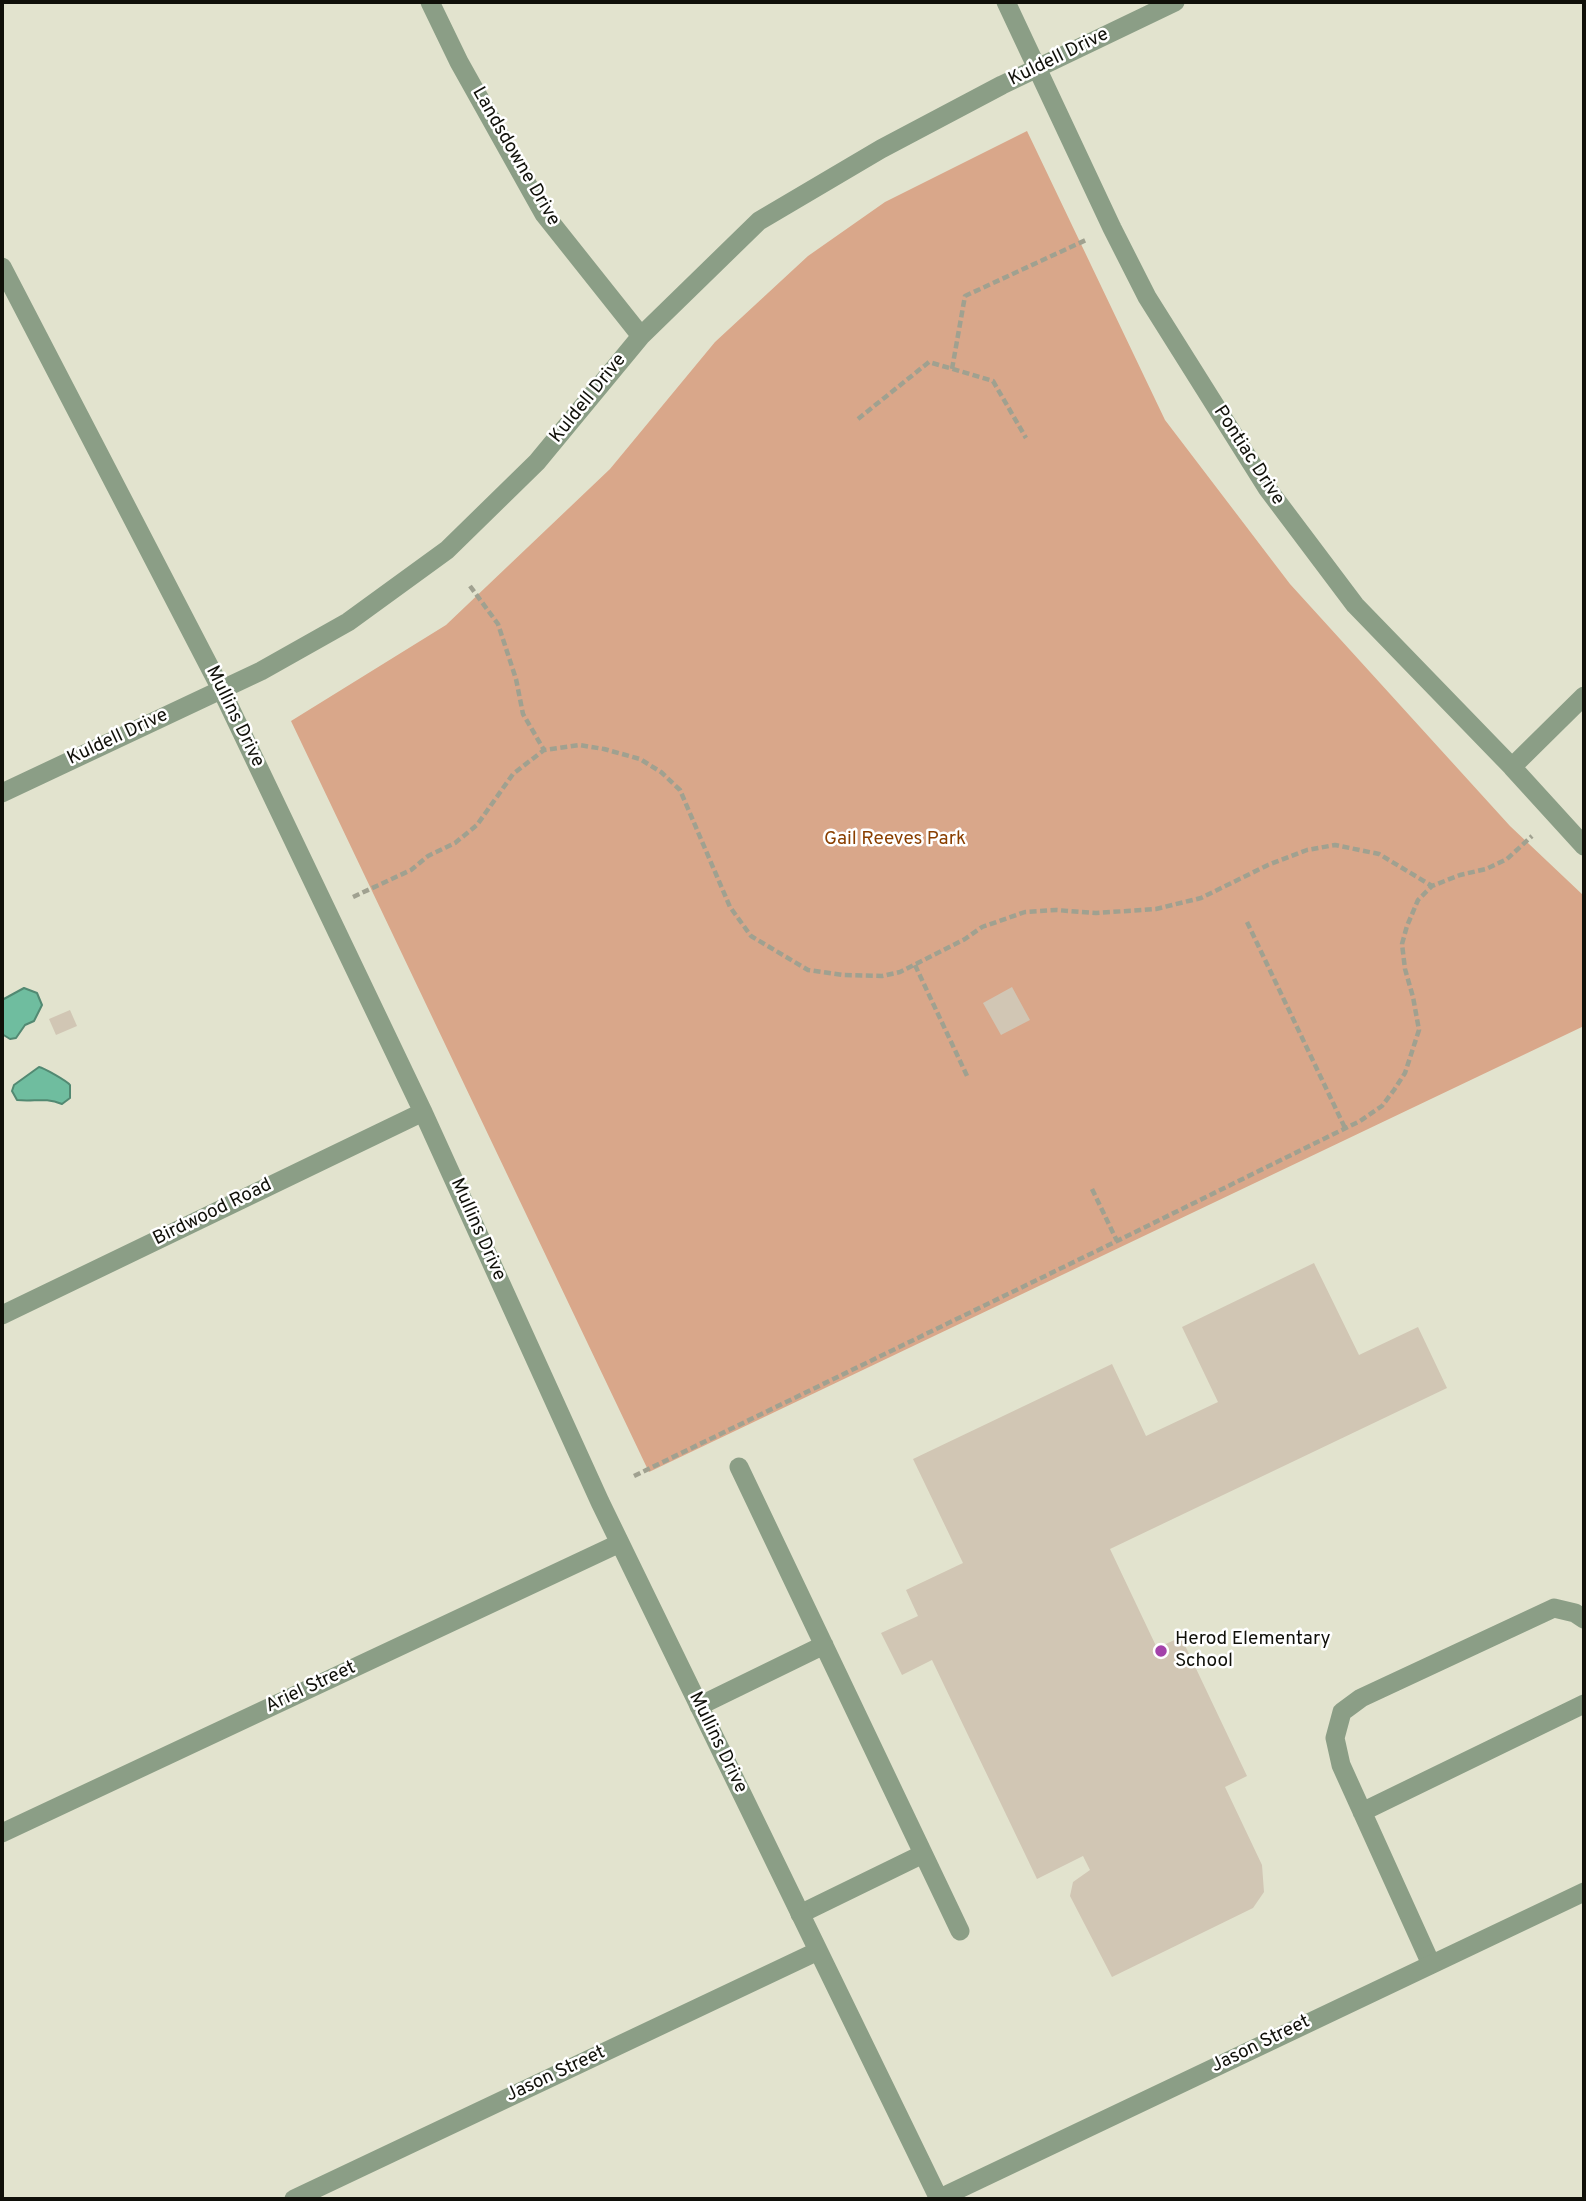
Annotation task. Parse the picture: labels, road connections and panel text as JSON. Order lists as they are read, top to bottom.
{
  "streets": {
    "street": [
      "Kuldell Drive",
      "Landsdowne Drive",
      "Pontiac Drive",
      "Mullins Drive",
      "Birdwood Road",
      "Ariel Street",
      "Jason Street"
    ]
  },
  "crossings": [
    ["Kuldell Drive", "Landsdowne Drive"],
    ["Kuldell Drive", "Pontiac Drive"],
    ["Kuldell Drive", "Mullins Drive"],
    ["Mullins Drive", "Birdwood Road"],
    ["Mullins Drive", "Ariel Street"],
    ["Mullins Drive", "Jason Street"]
  ],
  "parks": ["Gail Reeves Park"],
  "places": ["Herod Elementary School"]
}
